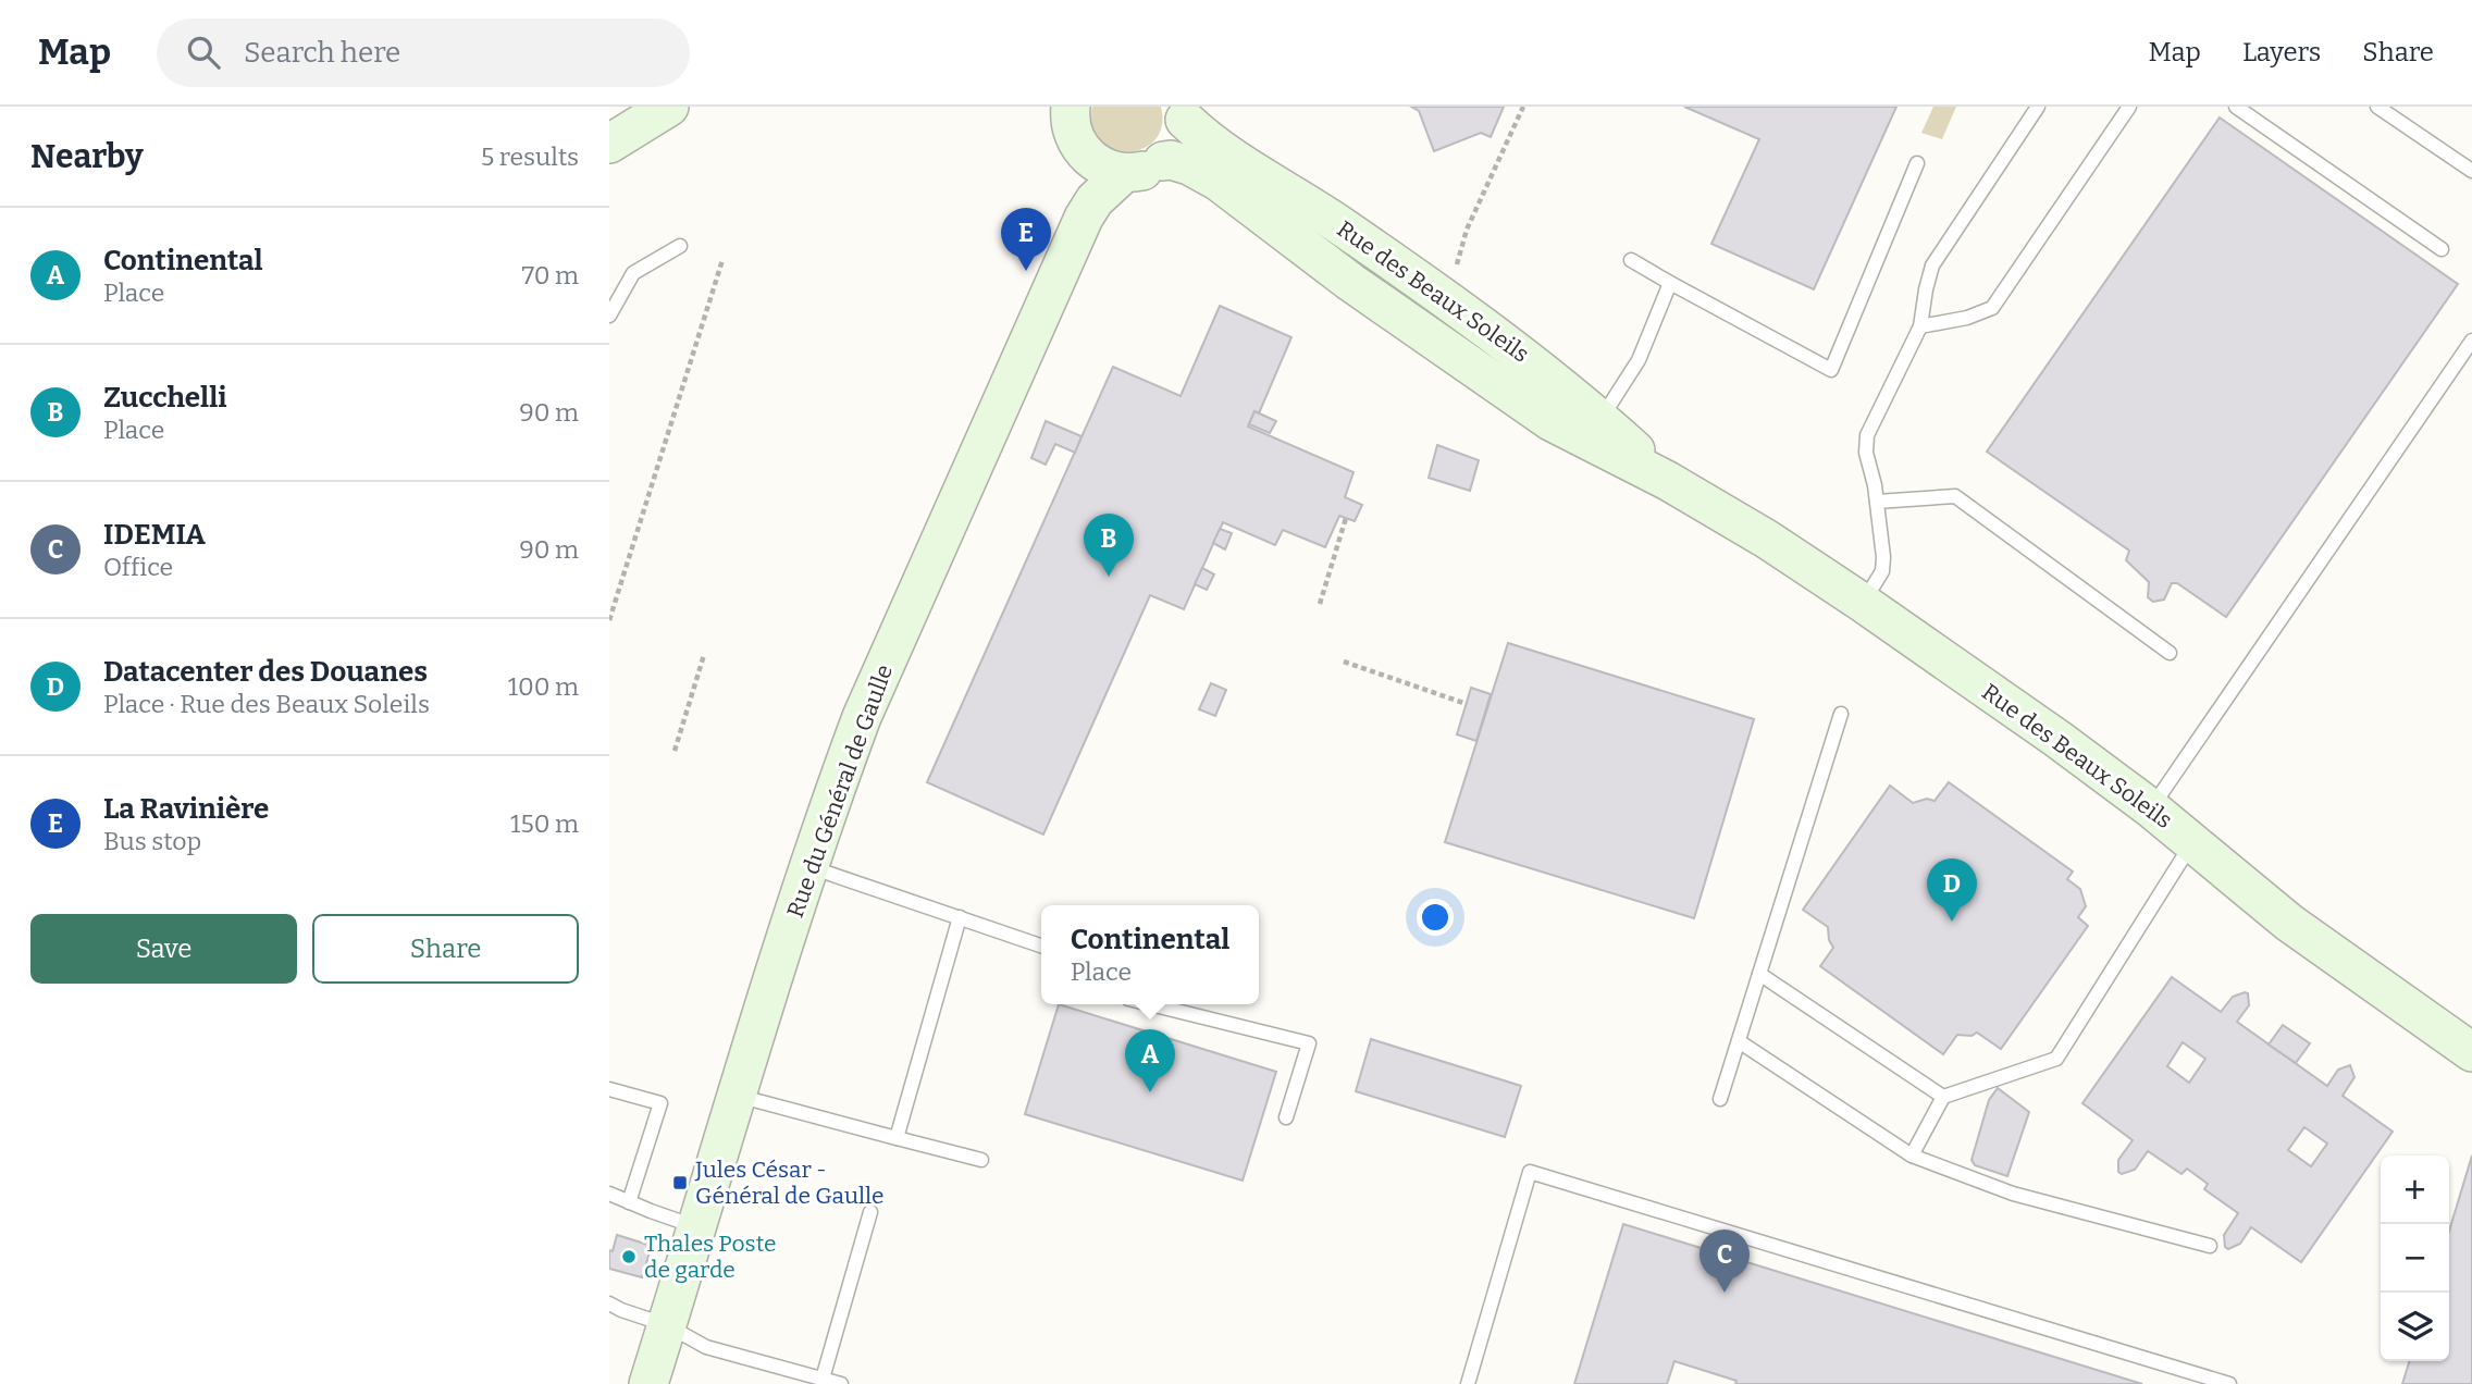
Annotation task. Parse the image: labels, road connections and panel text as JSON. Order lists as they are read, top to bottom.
{
  "streets": {
    "main road": ["Rue des Beaux Soleils", "Rue du Général de Gaulle"]
  },
  "places": {
    "transit": ["Jules César - Général de Gaulle"],
    "other": ["Thales Poste de garde"]
  },
  "page": {
    "header": "Map",
    "search": "Search here",
    "nav": ["Map", "Layers", "Share"],
    "heading": ["Nearby", "5 results"],
    "list": [
      {
        "mark": "A",
        "name": "Continental",
        "note": "Place",
        "value": "70 m"
      },
      {
        "mark": "B",
        "name": "Zucchelli",
        "note": "Place",
        "value": "90 m"
      },
      {
        "mark": "C",
        "name": "IDEMIA",
        "note": "Office",
        "value": "90 m"
      },
      {
        "mark": "D",
        "name": "Datacenter des Douanes",
        "note": "Place · Rue des Beaux Soleils",
        "value": "100 m"
      },
      {
        "mark": "E",
        "name": "La Ravinière",
        "note": "Bus stop",
        "value": "150 m"
      }
    ],
    "pins": [
      "E",
      "B",
      "D",
      "A",
      "C"
    ],
    "buttons": ["Save", "Share"],
    "popup": ["Continental", "Place"],
    "map_buttons": ["+", "−"]
  }
}
